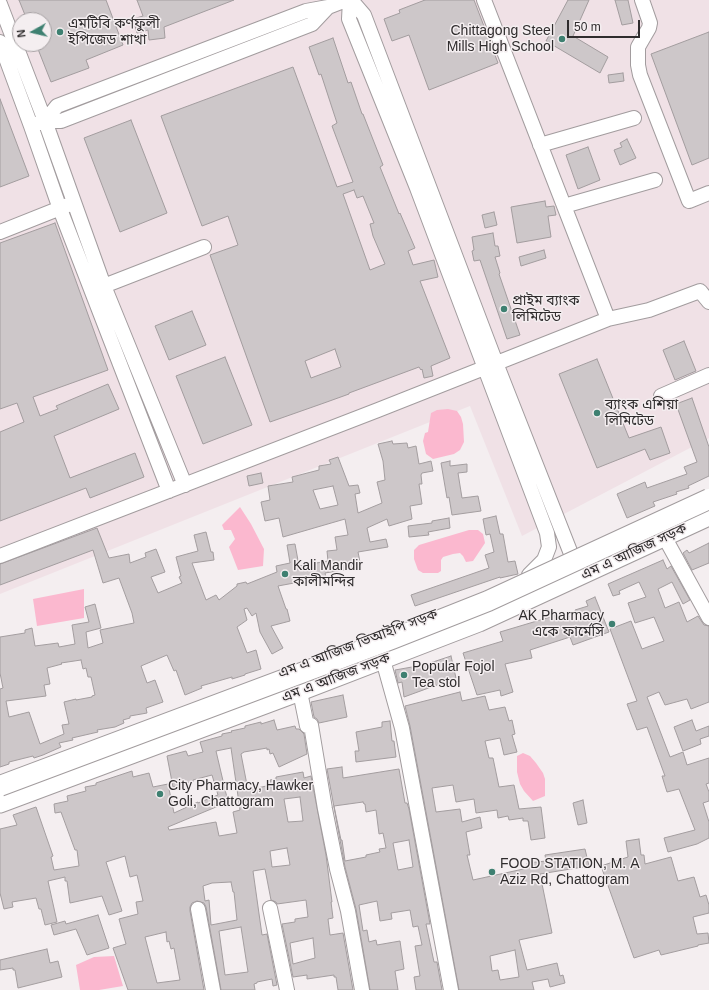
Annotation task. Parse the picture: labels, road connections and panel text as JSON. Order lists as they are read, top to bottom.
{
  "streets": {
    "main road": ["এম এ আজিজ সড়ক", "এম এ আজিজ ভিআইপি সড়ক"]
  },
  "places": [
    "এমটিবি কর্ণফুলী ইপিজেড শাখা",
    "Chittagong Steel Mills High School",
    "প্রাইম ব্যাংক লিমিটেড",
    "ব্যাংক এশিয়া লিমিটেড",
    "Kali Mandir কালীমন্দির",
    "AK Pharmacy একে ফার্মেসি",
    "Popular Fojol Tea stol",
    "City Pharmacy, Hawker Goli, Chattogram",
    "FOOD STATION, M. A Aziz Rd, Chattogram"
  ],
  "scale_bar": "50 m",
  "north": "left"
}
